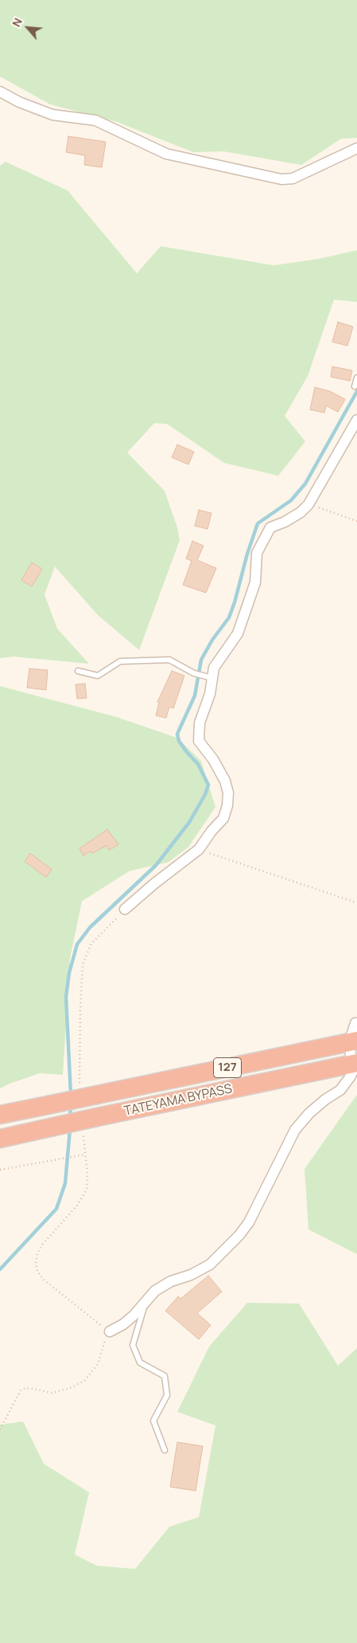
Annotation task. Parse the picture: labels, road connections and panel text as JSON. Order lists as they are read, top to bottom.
{
  "streets": {
    "highway": ["127", "TATEYAMA BYPASS"]
  },
  "north": "top left"
}
